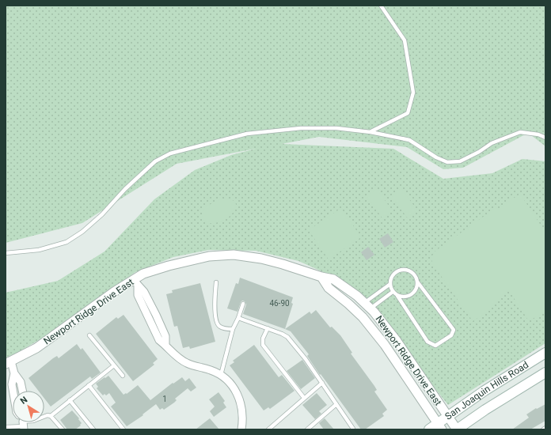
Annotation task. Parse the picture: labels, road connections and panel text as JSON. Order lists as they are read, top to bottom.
{
  "streets": {
    "main road": ["San Joaquin Hills Road"],
    "street": ["Newport Ridge Drive East"]
  },
  "crossings": [
    ["Newport Ridge Drive East", "San Joaquin Hills Road"]
  ],
  "house_numbers": ["46-90", "1"],
  "north": "top left"
}
